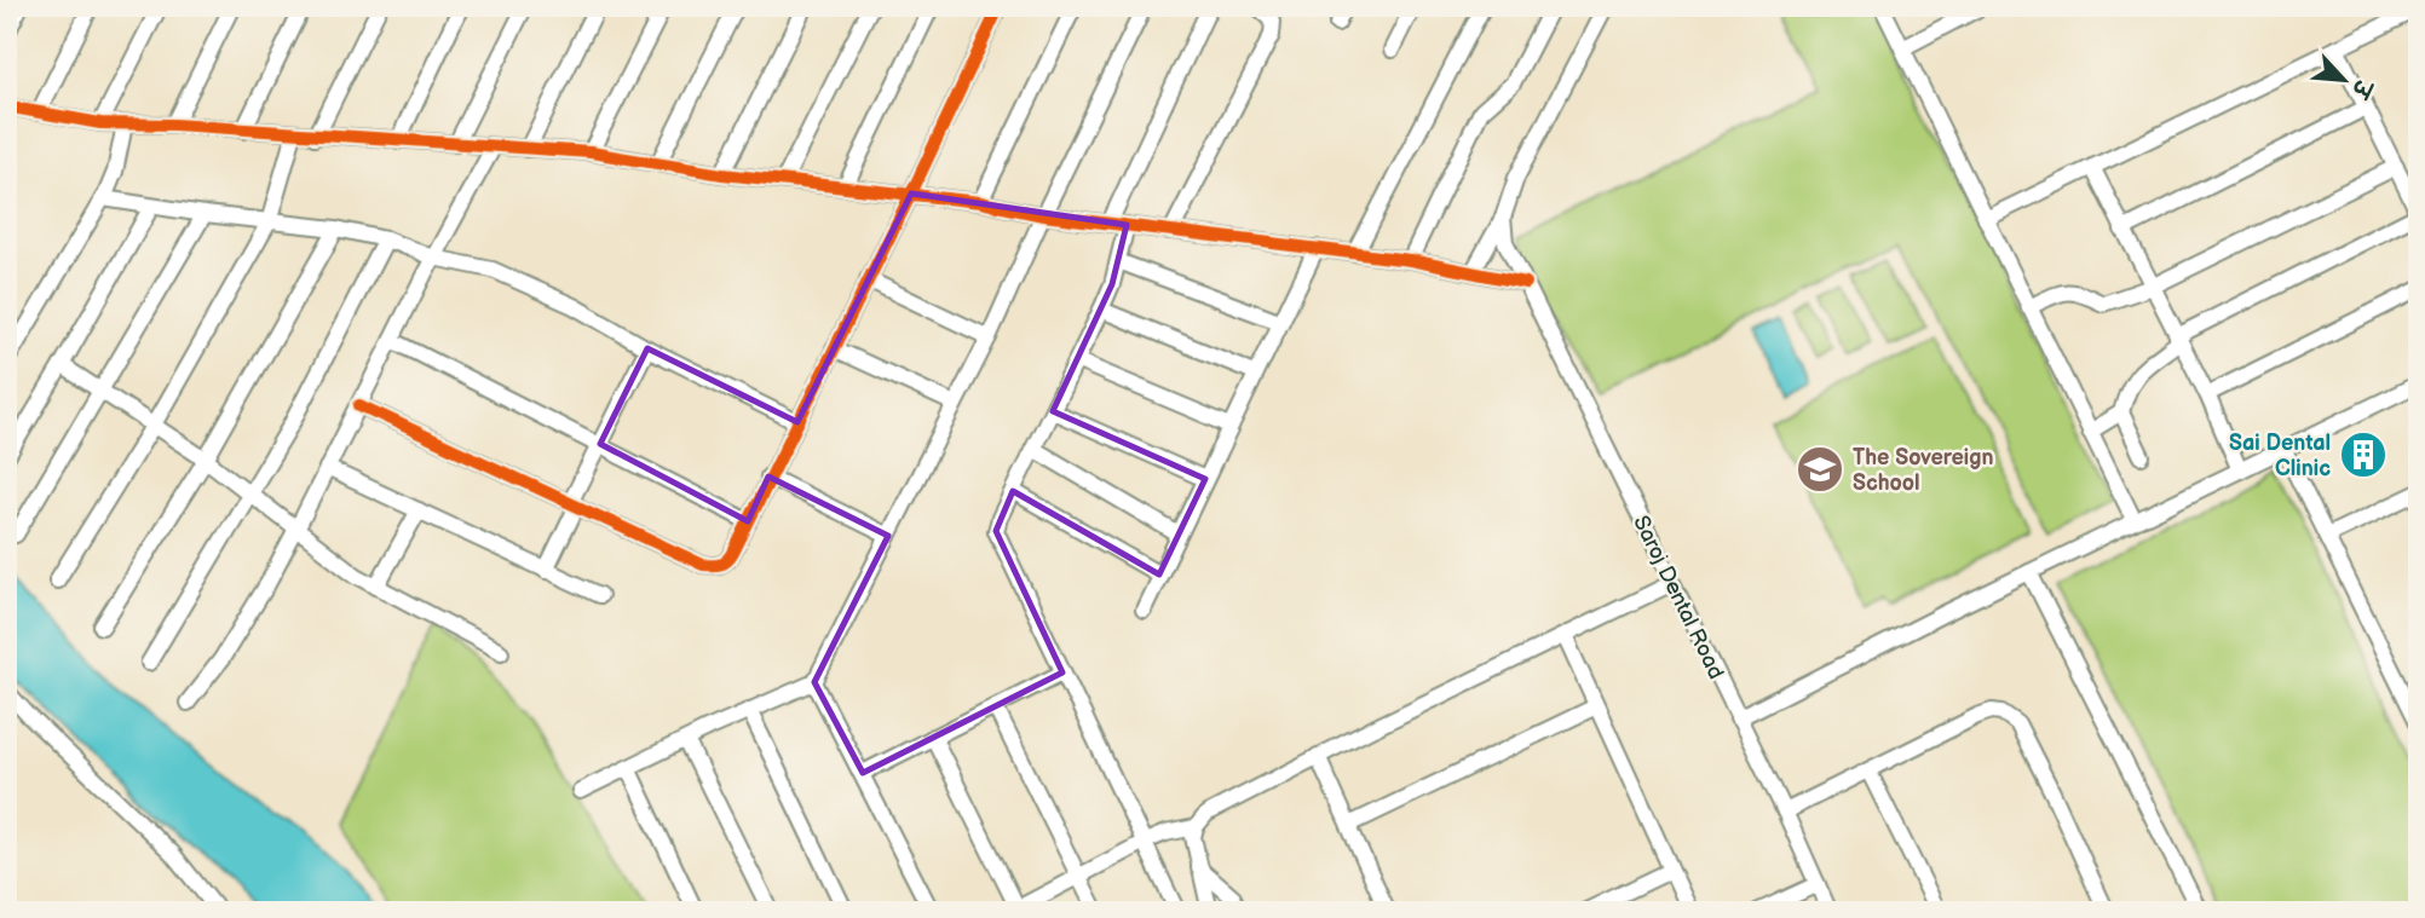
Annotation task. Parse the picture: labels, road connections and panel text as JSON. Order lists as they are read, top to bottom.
{
  "streets": {
    "street": ["Saroj Dental Road"]
  },
  "places": {
    "building": ["Sai Dental Clinic"],
    "school or university": ["The Sovereign School"]
  },
  "north": "bottom right"
}
